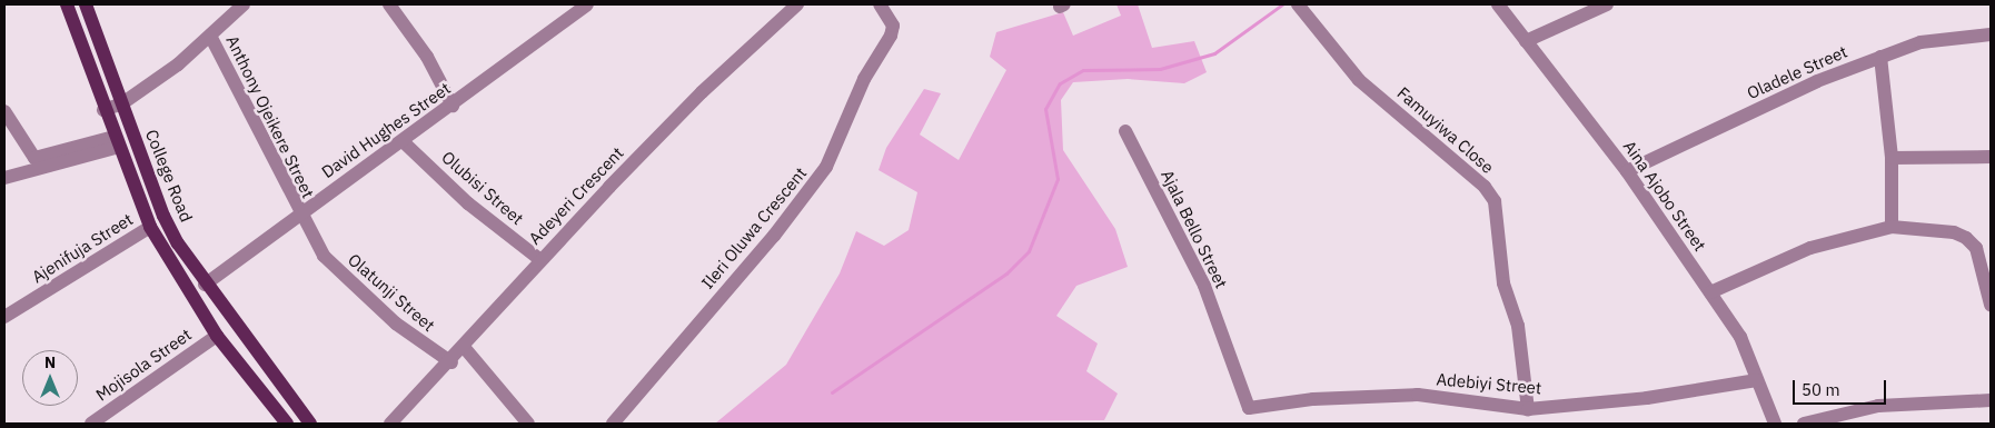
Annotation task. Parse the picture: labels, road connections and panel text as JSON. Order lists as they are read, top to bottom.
{
  "streets": {
    "main road": ["College Road"],
    "street": [
      "Oladele Street",
      "Anthony Ojeikere Street",
      "David Hughes Street",
      "Famuyiwa Close",
      "Olubisi Street",
      "Adeyeri Crescent",
      "Aina Ajobo Street",
      "Ileri Oluwa Crescent",
      "Ajala Bello Street",
      "Ajenifuja Street",
      "Olatunji Street",
      "Mojisola Street",
      "Adebiyi Street"
    ]
  },
  "crossings": [
    ["Oladele Street", "Aina Ajobo Street"],
    ["Anthony Ojeikere Street", "David Hughes Street"],
    ["Anthony Ojeikere Street", "Olatunji Street"],
    ["David Hughes Street", "College Road"],
    ["David Hughes Street", "Olubisi Street"],
    ["David Hughes Street", "Olatunji Street"],
    ["Famuyiwa Close", "Adebiyi Street"],
    ["College Road", "Ajenifuja Street"],
    ["College Road", "Mojisola Street"],
    ["Olubisi Street", "Adeyeri Crescent"],
    ["Adeyeri Crescent", "Olatunji Street"],
    ["Aina Ajobo Street", "Adebiyi Street"],
    ["Ajala Bello Street", "Adebiyi Street"]
  ],
  "scale_bar": "50 m",
  "north": "top"
}
